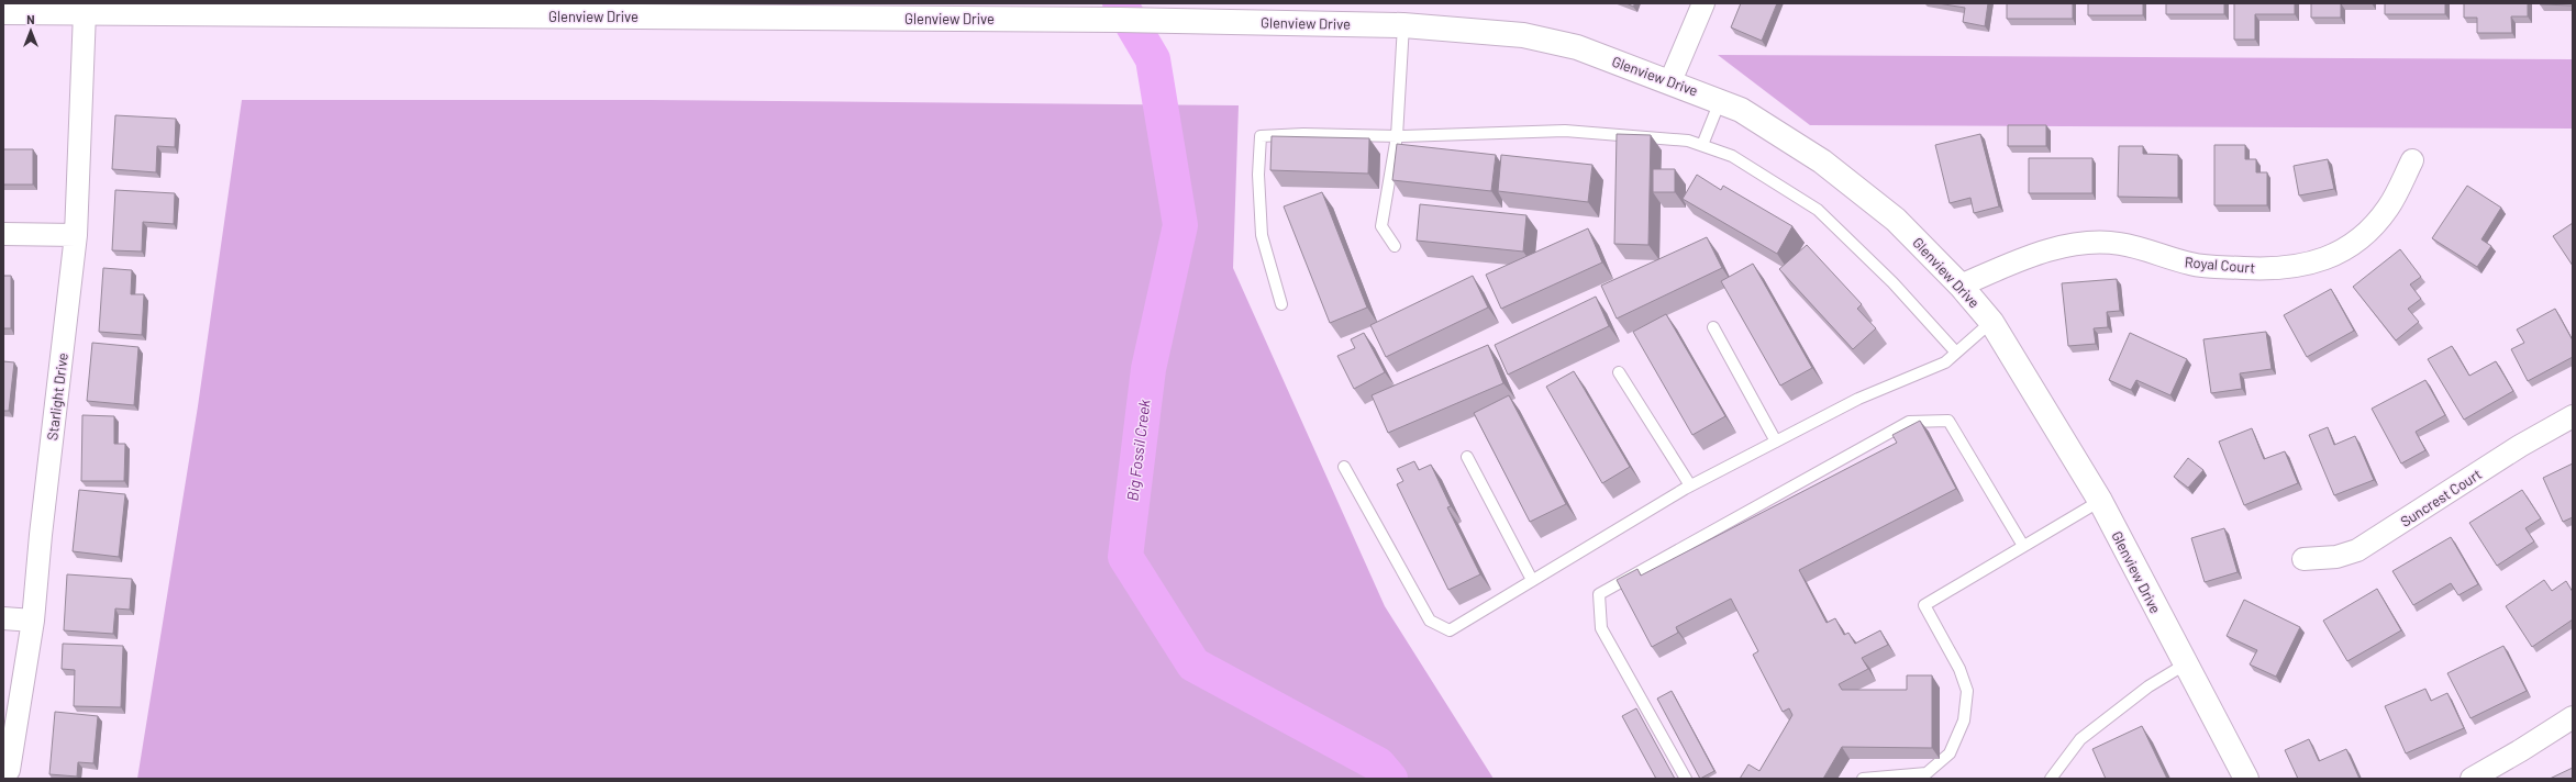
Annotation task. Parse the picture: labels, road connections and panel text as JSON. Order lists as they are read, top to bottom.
{
  "streets": {
    "main road": ["Glenview Drive"],
    "street": ["Royal Court", "Starlight Drive", "Suncrest Court"]
  },
  "crossings": [
    ["Glenview Drive", "Royal Court"],
    ["Glenview Drive", "Starlight Drive"]
  ],
  "water": ["Big Fossil Creek"],
  "north": "top"
}
